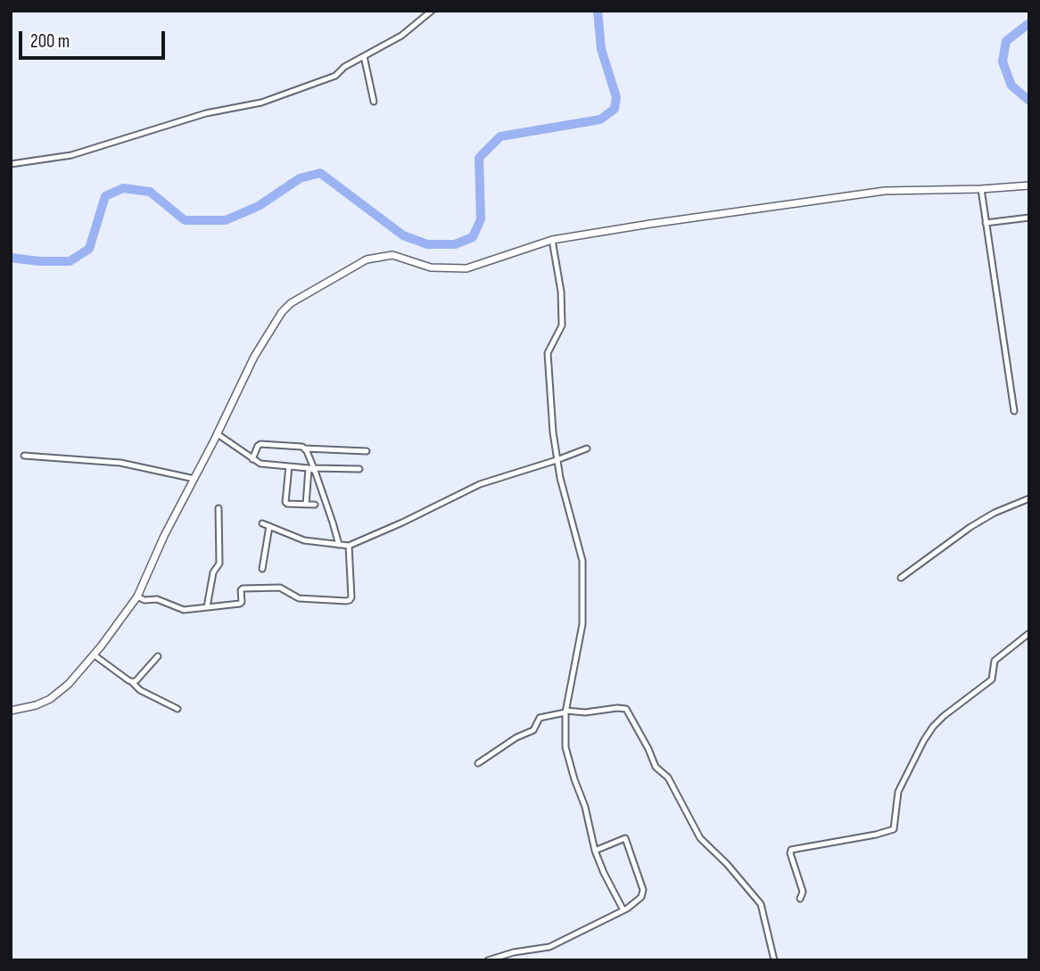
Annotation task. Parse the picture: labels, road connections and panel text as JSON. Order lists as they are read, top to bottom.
{
  "scale_bar": "200 m"
}
